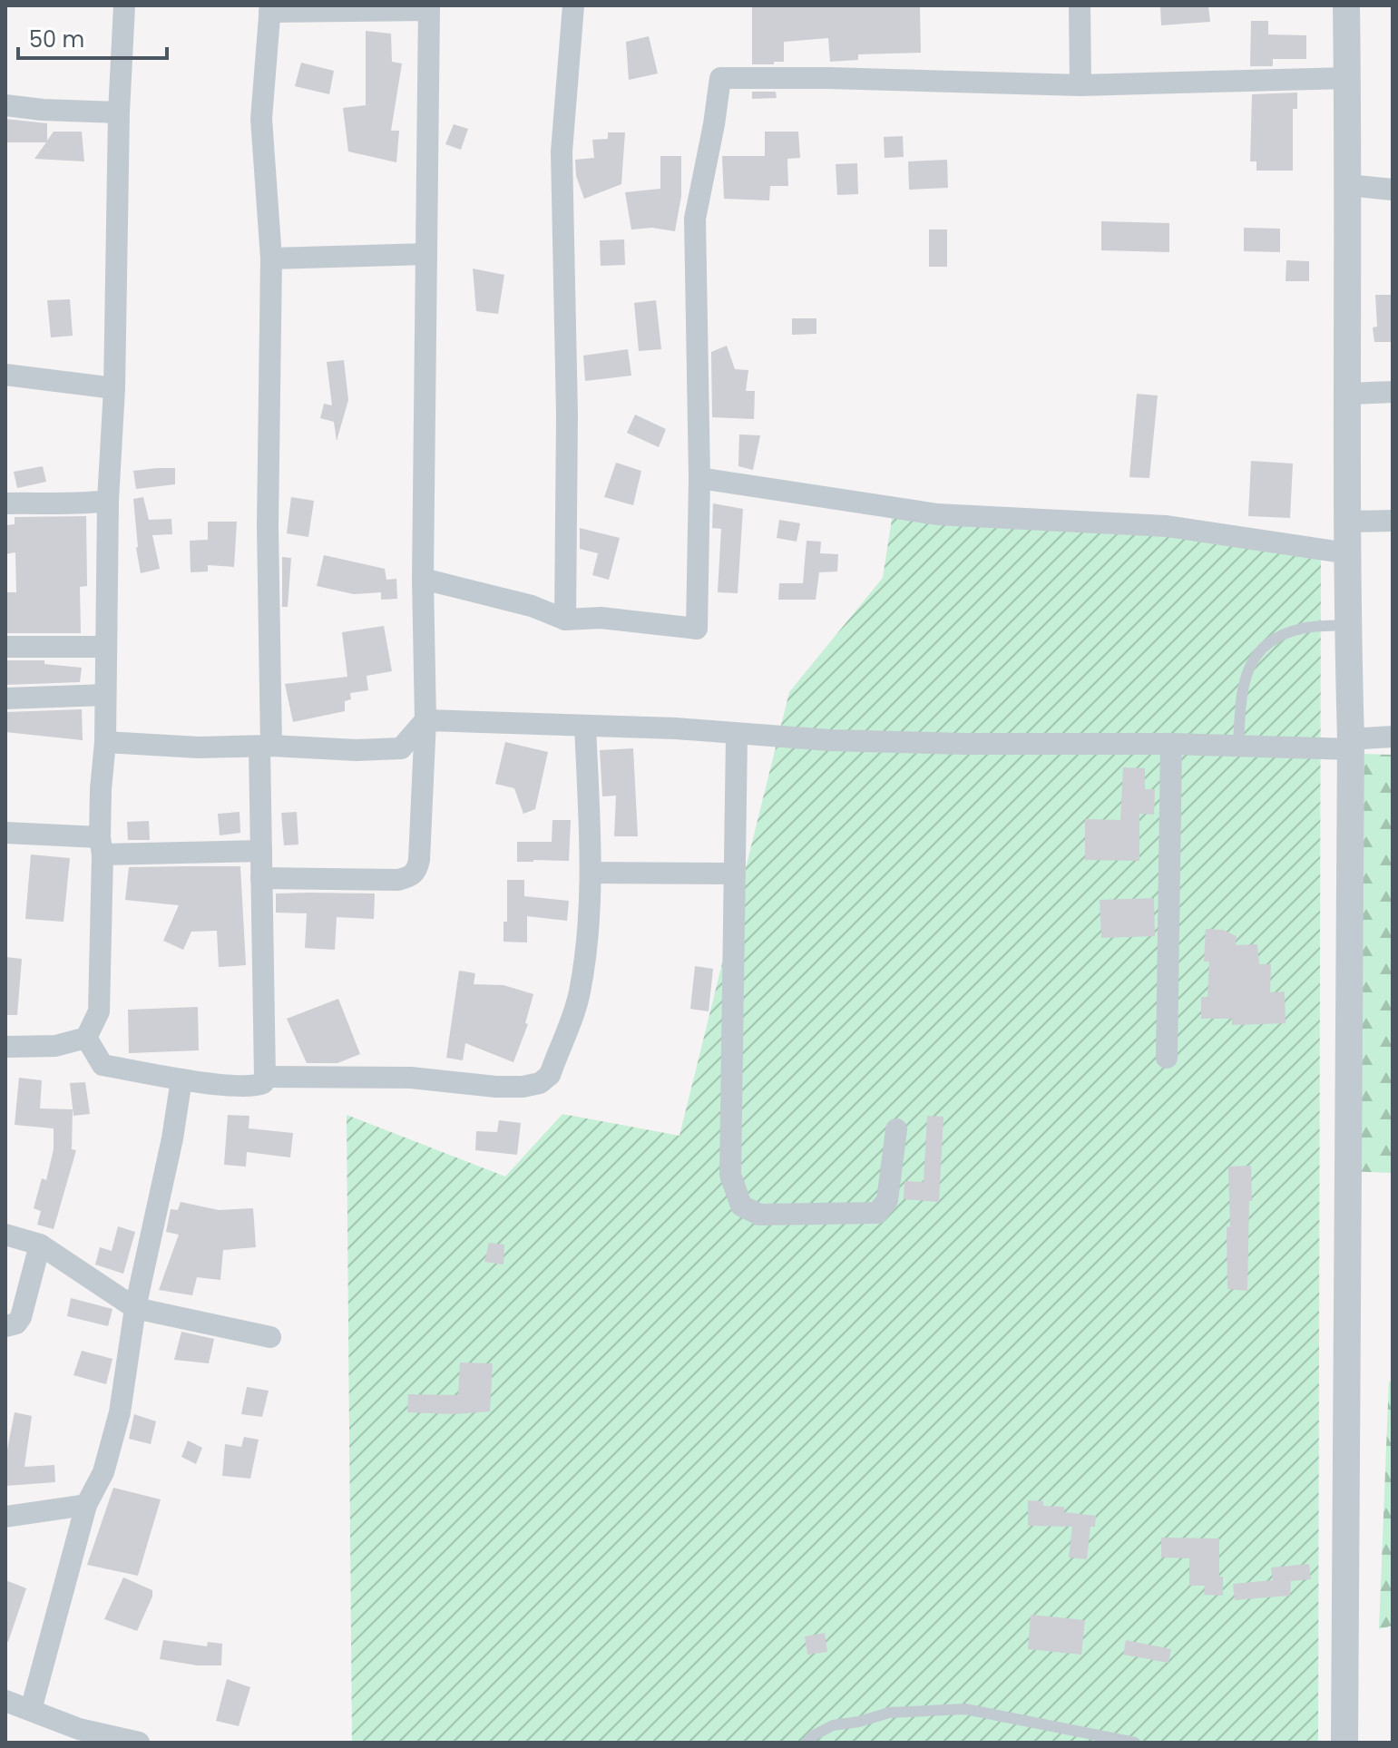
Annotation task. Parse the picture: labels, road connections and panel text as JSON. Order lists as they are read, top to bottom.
{
  "scale_bar": "50 m"
}
